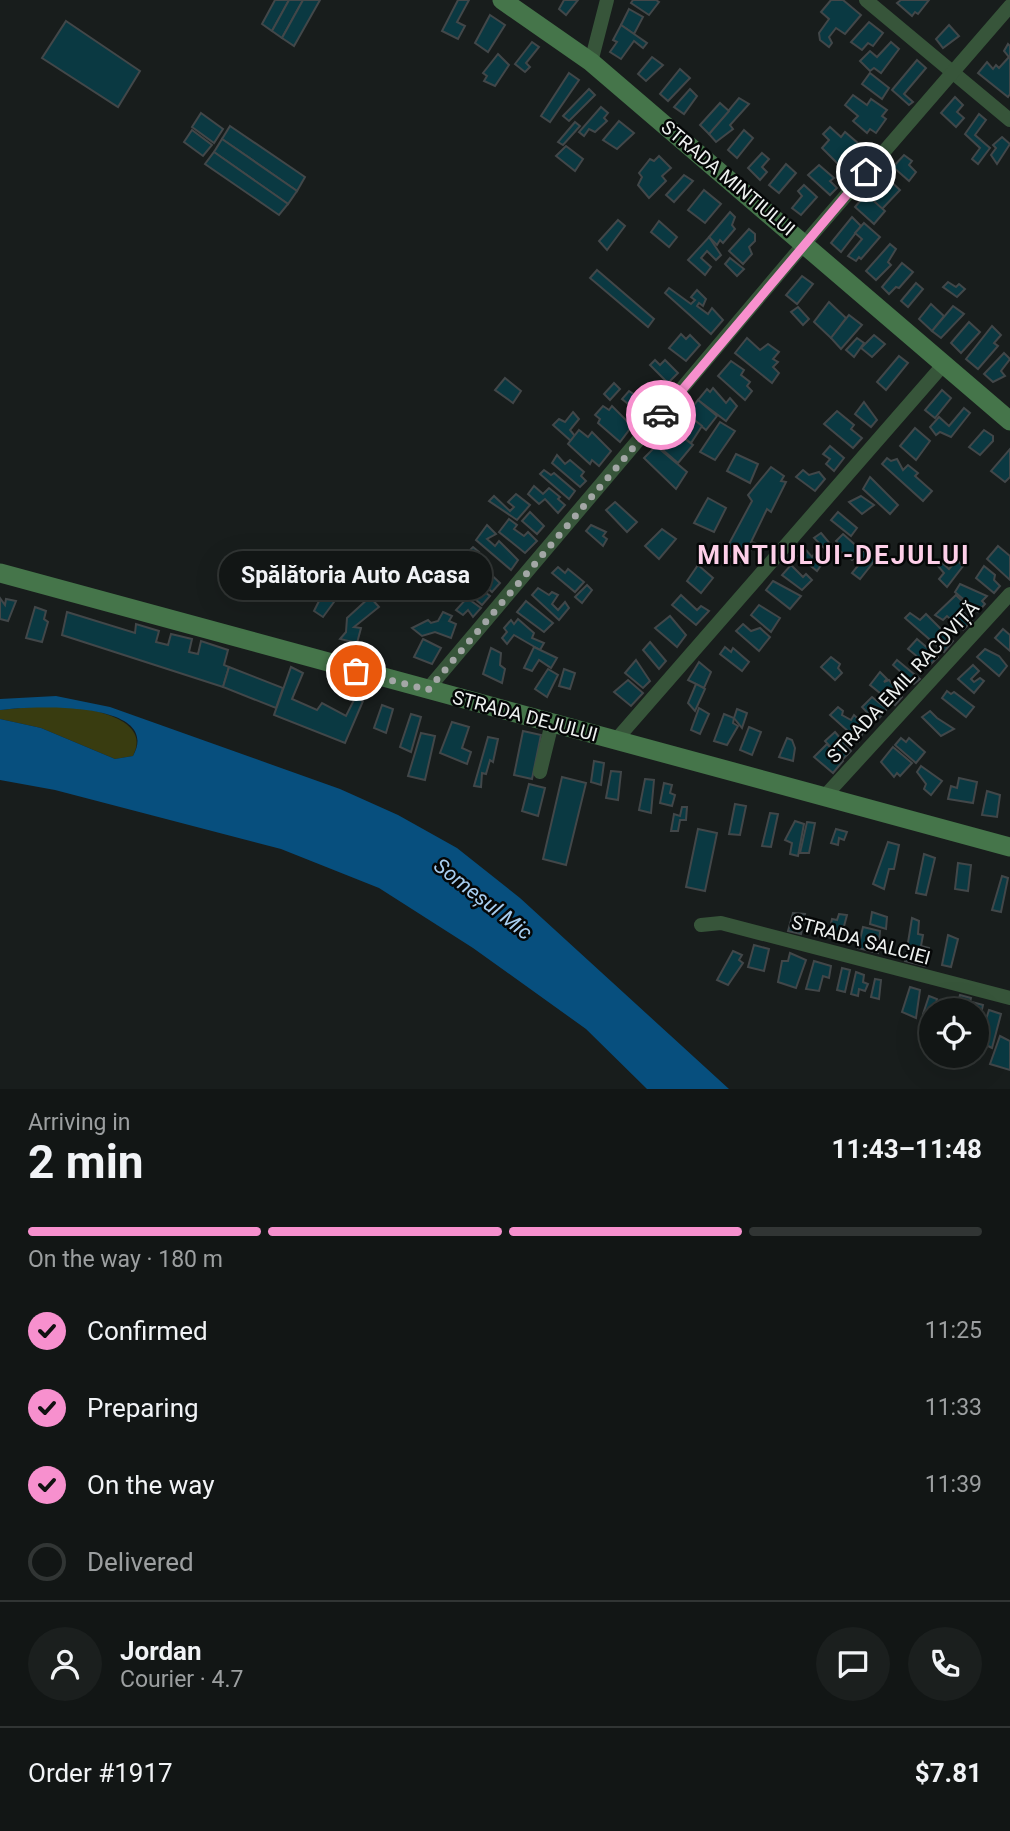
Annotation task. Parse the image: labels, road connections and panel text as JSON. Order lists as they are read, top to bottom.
{
  "streets": {
    "main road": ["STRADA MINTIULUI", "STRADA DEJULUI"],
    "street": ["STRADA EMIL RACOVIȚĂ", "STRADA SALCIEI"]
  },
  "crossings": [
    ["STRADA EMIL RACOVIȚĂ", "STRADA DEJULUI"]
  ],
  "districts": ["MINTIULUI-DEJULUI"],
  "water": ["Someșul Mic"],
  "places": ["Spălătoria Auto Acasa"],
  "page": {
    "bubble": "Spălătoria Auto Acasa",
    "heading": ["2 min", "Arriving in", "11:43–11:48"],
    "panel": [
      "Jordan",
      "Courier · 4.7",
      "Order #1917",
      "$7.81"
    ],
    "bar": "On the way · 180 m",
    "list": [
      ["Confirmed", "11:25"],
      ["Preparing", "11:33"],
      ["On the way", "11:39"],
      "Delivered"
    ]
  }
}
